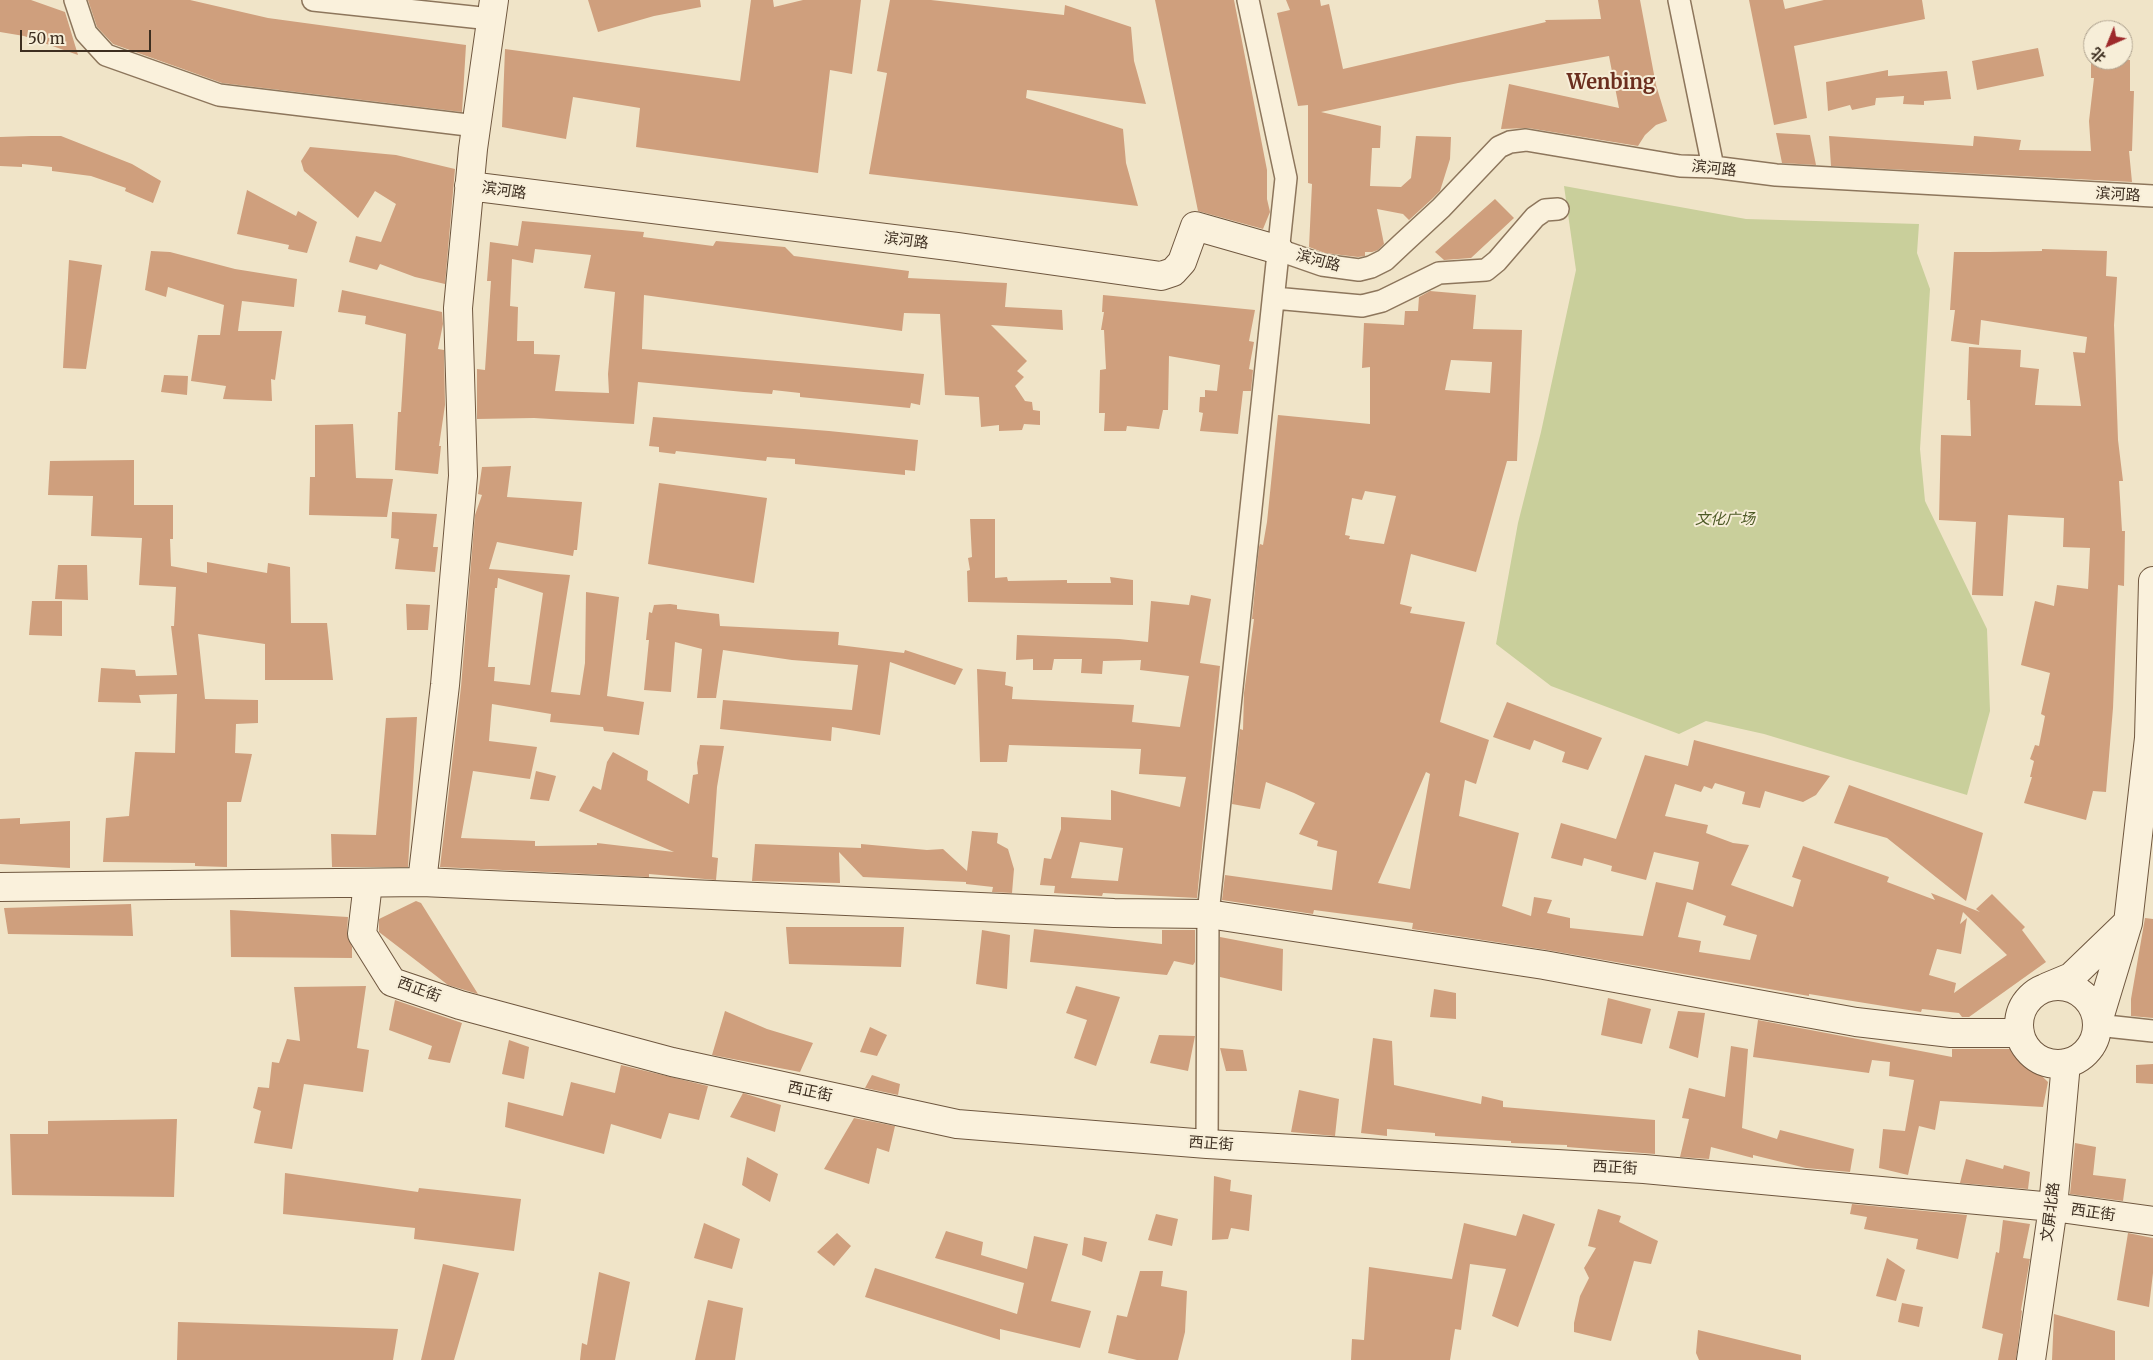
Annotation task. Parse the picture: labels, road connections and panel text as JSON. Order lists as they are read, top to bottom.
{
  "streets": {
    "street": ["滨河路", "西正街", "文屏北路"]
  },
  "crossings": [
    ["西正街", "文屏北路"]
  ],
  "districts": ["Wenbing"],
  "parks": ["文化广场"],
  "scale_bar": "50 m",
  "north": "bottom left"
}
